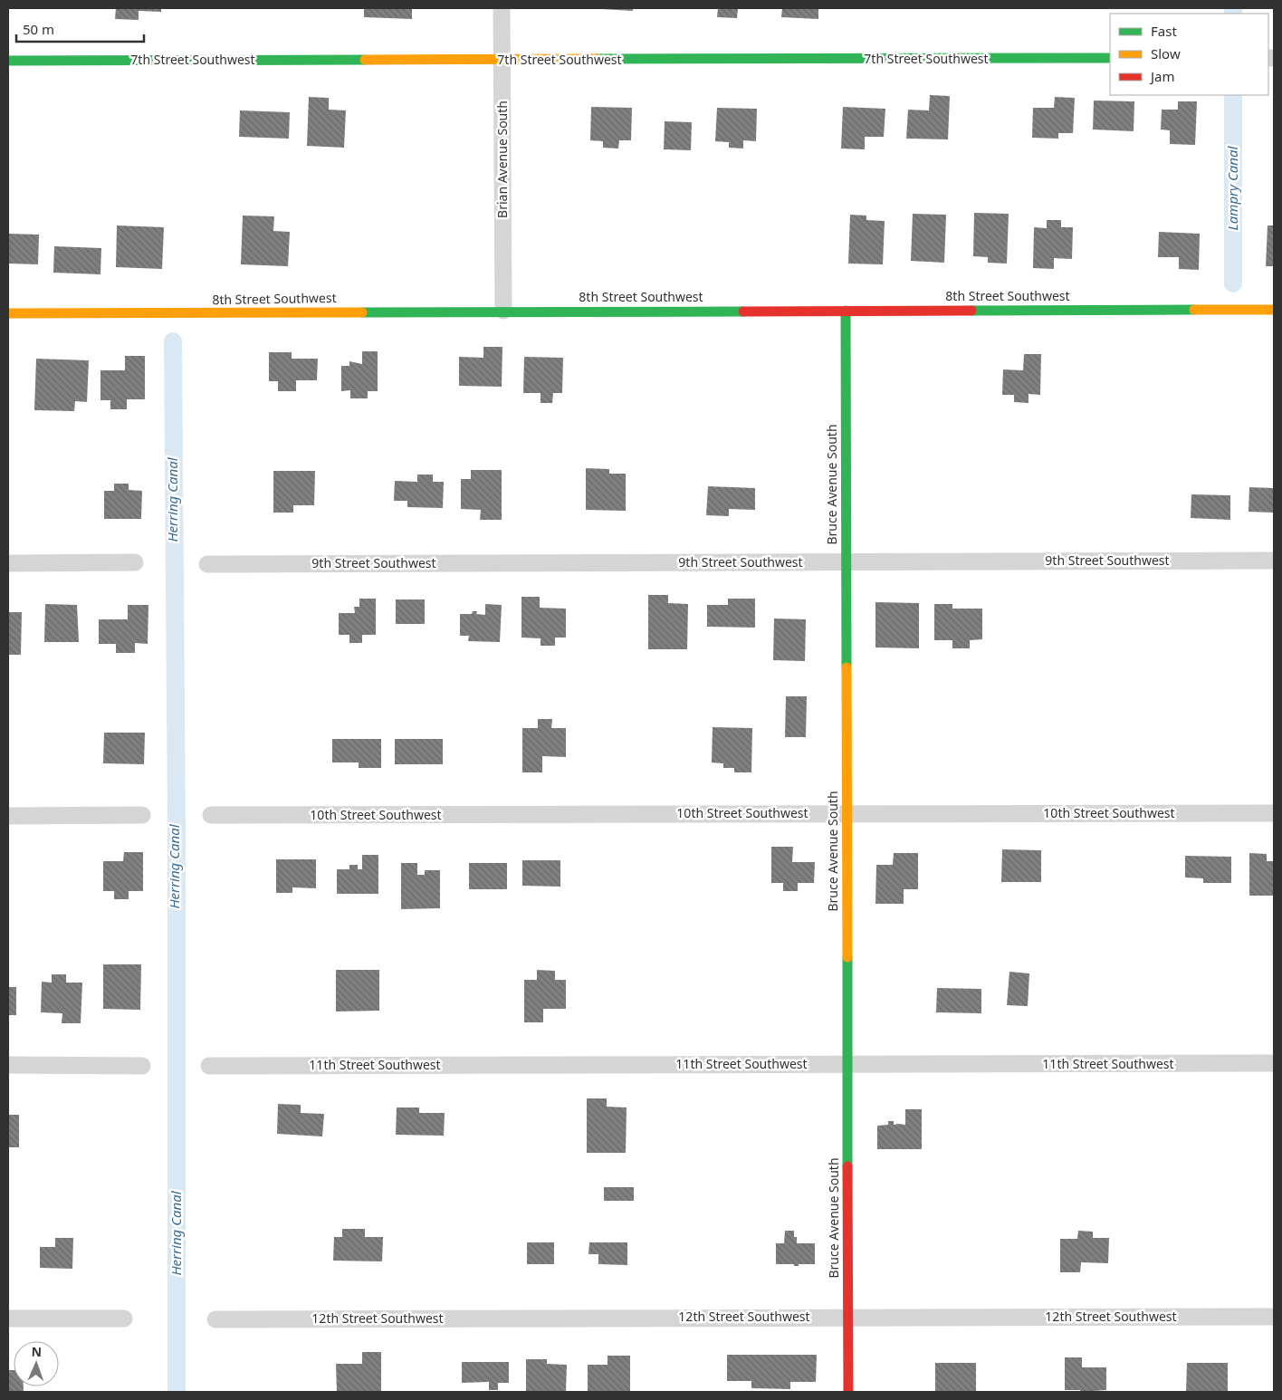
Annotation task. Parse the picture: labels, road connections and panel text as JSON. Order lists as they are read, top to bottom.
{
  "streets": {
    "street": [
      "7th Street Southwest",
      "Brian Avenue South",
      "8th Street Southwest",
      "Bruce Avenue South",
      "9th Street Southwest",
      "10th Street Southwest",
      "11th Street Southwest",
      "12th Street Southwest"
    ]
  },
  "crossings": [
    ["7th Street Southwest", "Brian Avenue South"],
    ["Brian Avenue South", "8th Street Southwest"],
    ["8th Street Southwest", "Bruce Avenue South"],
    ["Bruce Avenue South", "9th Street Southwest"],
    ["Bruce Avenue South", "10th Street Southwest"],
    ["Bruce Avenue South", "11th Street Southwest"],
    ["Bruce Avenue South", "12th Street Southwest"]
  ],
  "water": ["Lampry Canal", "Herring Canal"],
  "legend": ["Fast", "Slow", "Jam"],
  "scale_bar": "50 m",
  "north": "top"
}
